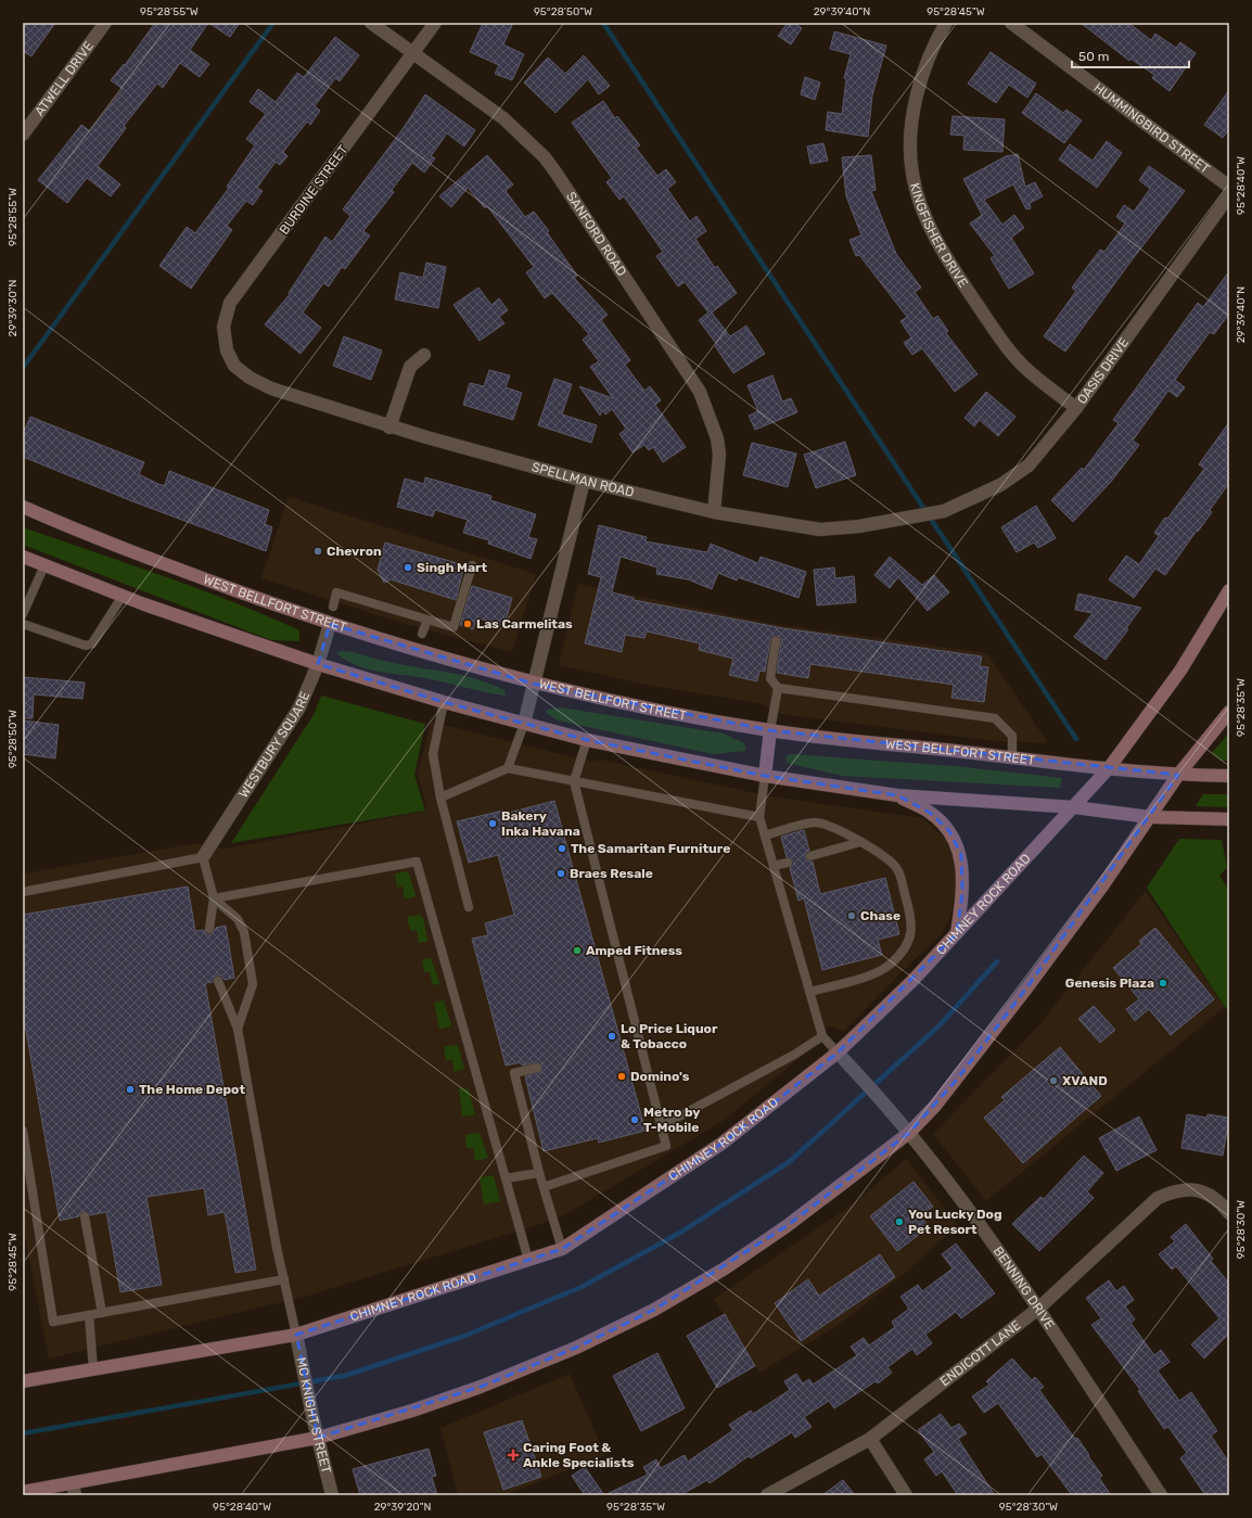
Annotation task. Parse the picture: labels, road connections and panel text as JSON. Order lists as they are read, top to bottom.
{
  "streets": {
    "main road": ["WEST BELLFORT STREET", "CHIMNEY ROCK ROAD"],
    "street": [
      "ATWELL DRIVE",
      "HUMMINGBIRD STREET",
      "BURDINE STREET",
      "SANFORD ROAD",
      "KINGFISHER DRIVE",
      "OASIS DRIVE",
      "SPELLMAN ROAD",
      "WESTBURY SQUARE",
      "BENNING DRIVE",
      "ENDICOTT LANE",
      "MC KNIGHT STREET"
    ]
  },
  "crossings": [
    ["BURDINE STREET", "SANFORD ROAD"],
    ["BURDINE STREET", "SPELLMAN ROAD"],
    ["SANFORD ROAD", "SPELLMAN ROAD"],
    ["KINGFISHER DRIVE", "OASIS DRIVE"],
    ["OASIS DRIVE", "SPELLMAN ROAD"],
    ["WEST BELLFORT STREET", "WESTBURY SQUARE"],
    ["WEST BELLFORT STREET", "CHIMNEY ROCK ROAD"],
    ["CHIMNEY ROCK ROAD", "BENNING DRIVE"],
    ["CHIMNEY ROCK ROAD", "MC KNIGHT STREET"],
    ["BENNING DRIVE", "ENDICOTT LANE"]
  ],
  "places": {
    "other": [
      "Chevron",
      "Singh Mart",
      "Las Carmelitas",
      "Bakery Inka Havana",
      "The Samaritan Furniture",
      "Braes Resale",
      "Chase",
      "Amped Fitness",
      "Genesis Plaza",
      "Lo Price Liquor & Tobacco",
      "Domino's",
      "XVAND",
      "The Home Depot",
      "Metro by T-Mobile",
      "You Lucky Dog Pet Resort"
    ],
    "health": ["Caring Foot & Ankle Specialists"]
  },
  "scale_bar": "50 m",
  "coordinates": [
    "95°28'55\"W",
    "95°28'50\"W",
    "29°39'40\"N",
    "95°28'45\"W",
    "95°28'40\"W",
    "29°39'30\"N",
    "95°28'35\"W",
    "95°28'30\"W",
    "29°39'20\"N"
  ]
}
